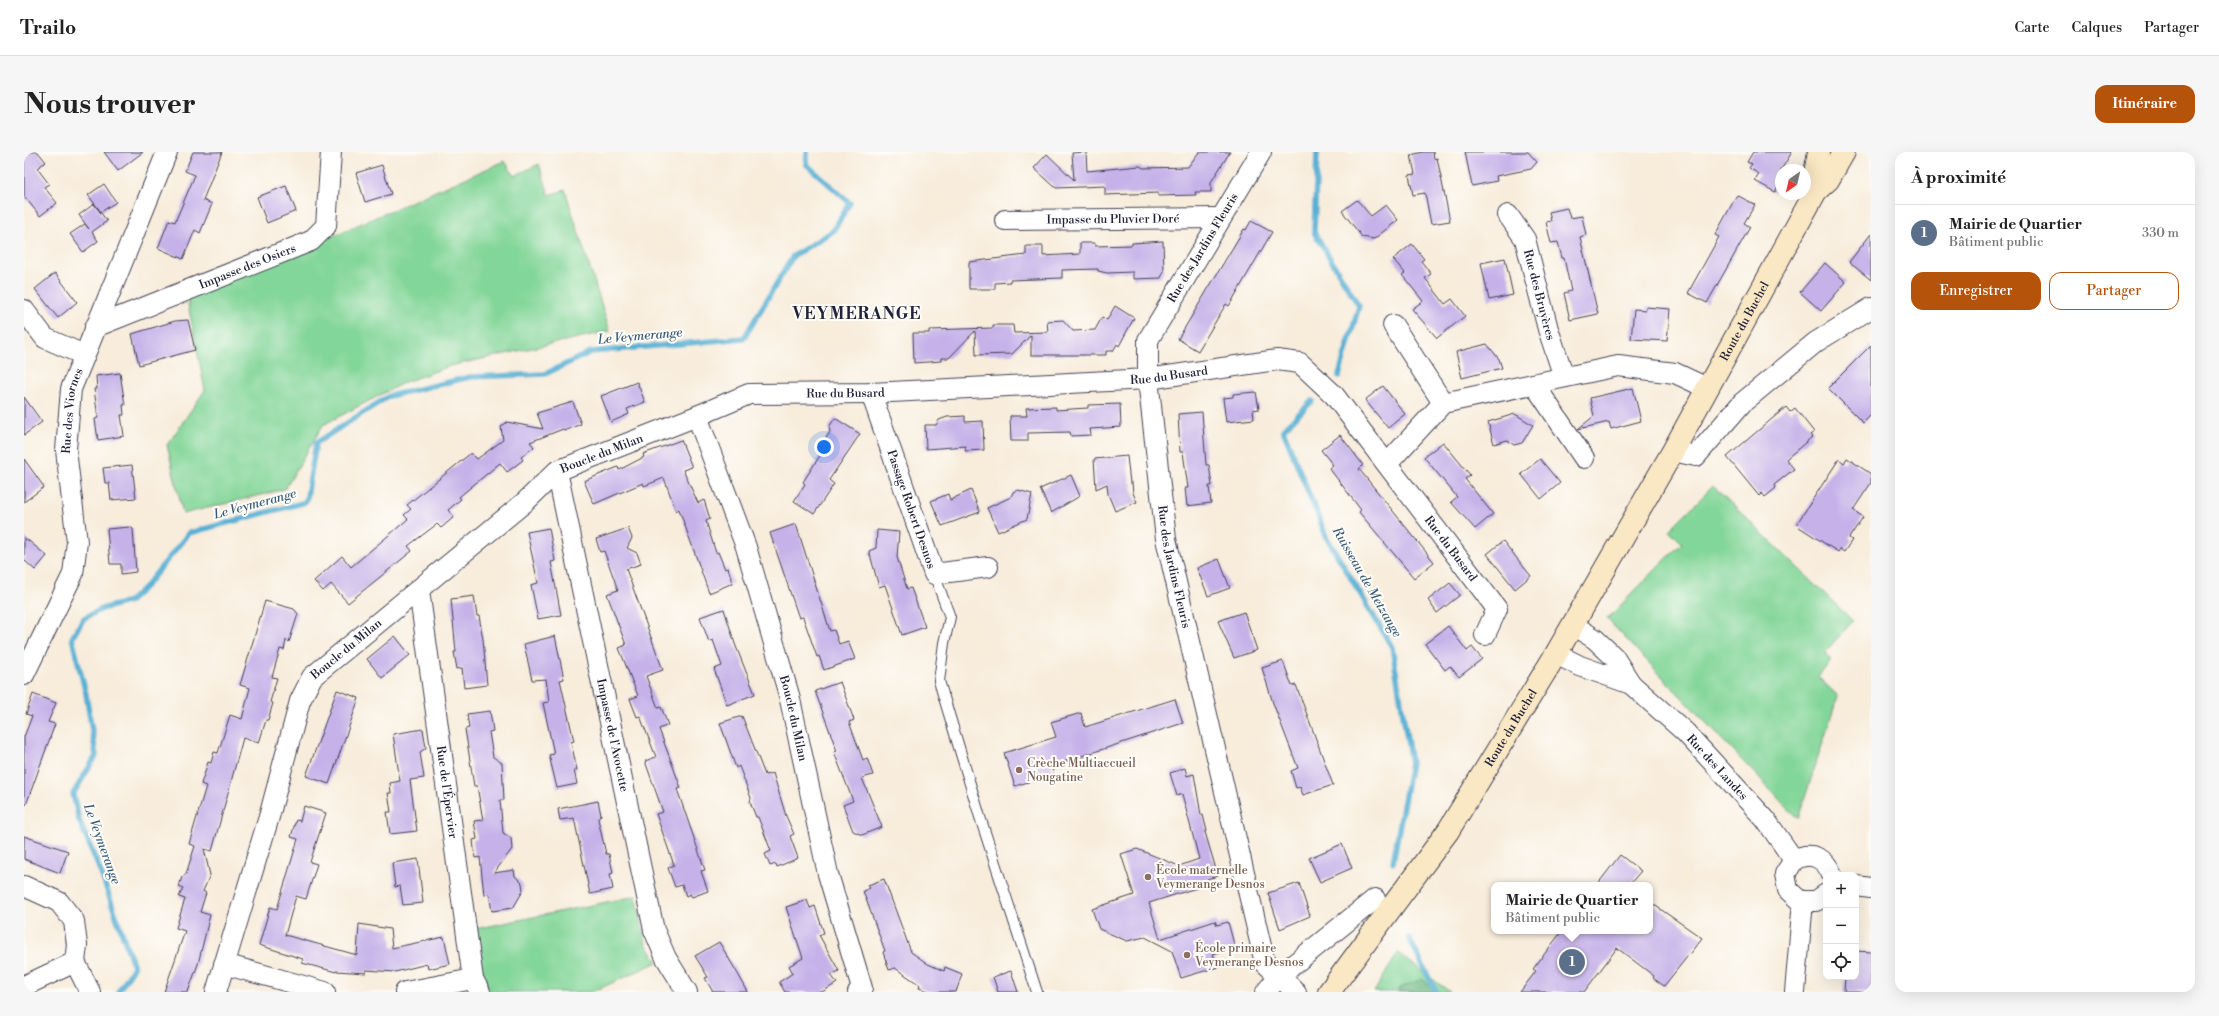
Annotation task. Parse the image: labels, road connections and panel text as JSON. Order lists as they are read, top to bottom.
{
  "streets": {
    "main road": ["Route du Buchel"],
    "street": [
      "Impasse du Pluvier Doré",
      "Rue des Jardins Fleuris",
      "Impasse des Osiers",
      "Rue des Bruyères",
      "Rue du Busard",
      "Rue des Viornes",
      "Boucle du Milan",
      "Passage Robert Desnos",
      "Impasse de l'Avocette",
      "Rue des Landes",
      "Rue de l'Épervier"
    ]
  },
  "crossings": [
    ["Impasse du Pluvier Doré", "Rue des Jardins Fleuris"],
    ["Rue des Jardins Fleuris", "Rue du Busard"],
    ["Impasse des Osiers", "Rue des Viornes"],
    ["Route du Buchel", "Rue des Landes"],
    ["Rue du Busard", "Boucle du Milan"],
    ["Rue du Busard", "Passage Robert Desnos"],
    ["Boucle du Milan", "Impasse de l'Avocette"],
    ["Boucle du Milan", "Rue de l'Épervier"]
  ],
  "districts": ["VEYMERANGE"],
  "water": ["Le Veymerange", "Ruisseau de Metzange"],
  "places": ["Crèche Multiaccueil Nougatine", "École maternelle Veymerange Desnos", "École primaire Veymerange Desnos"],
  "north": "bottom left",
  "page": {
    "header": "Trailo",
    "nav": ["Carte", "Calques", "Partager"],
    "buttons": [
      "Itinéraire",
      ["Enregistrer", "Partager"]
    ],
    "title": "Nous trouver",
    "heading": "À proximité",
    "list": [
      {
        "mark": "1",
        "name": "Mairie de Quartier",
        "note": "Bâtiment public",
        "value": "330 m"
      }
    ],
    "map_buttons": ["+", "−"],
    "popup": ["Mairie de Quartier", "Bâtiment public"],
    "pins": "1"
  }
}
